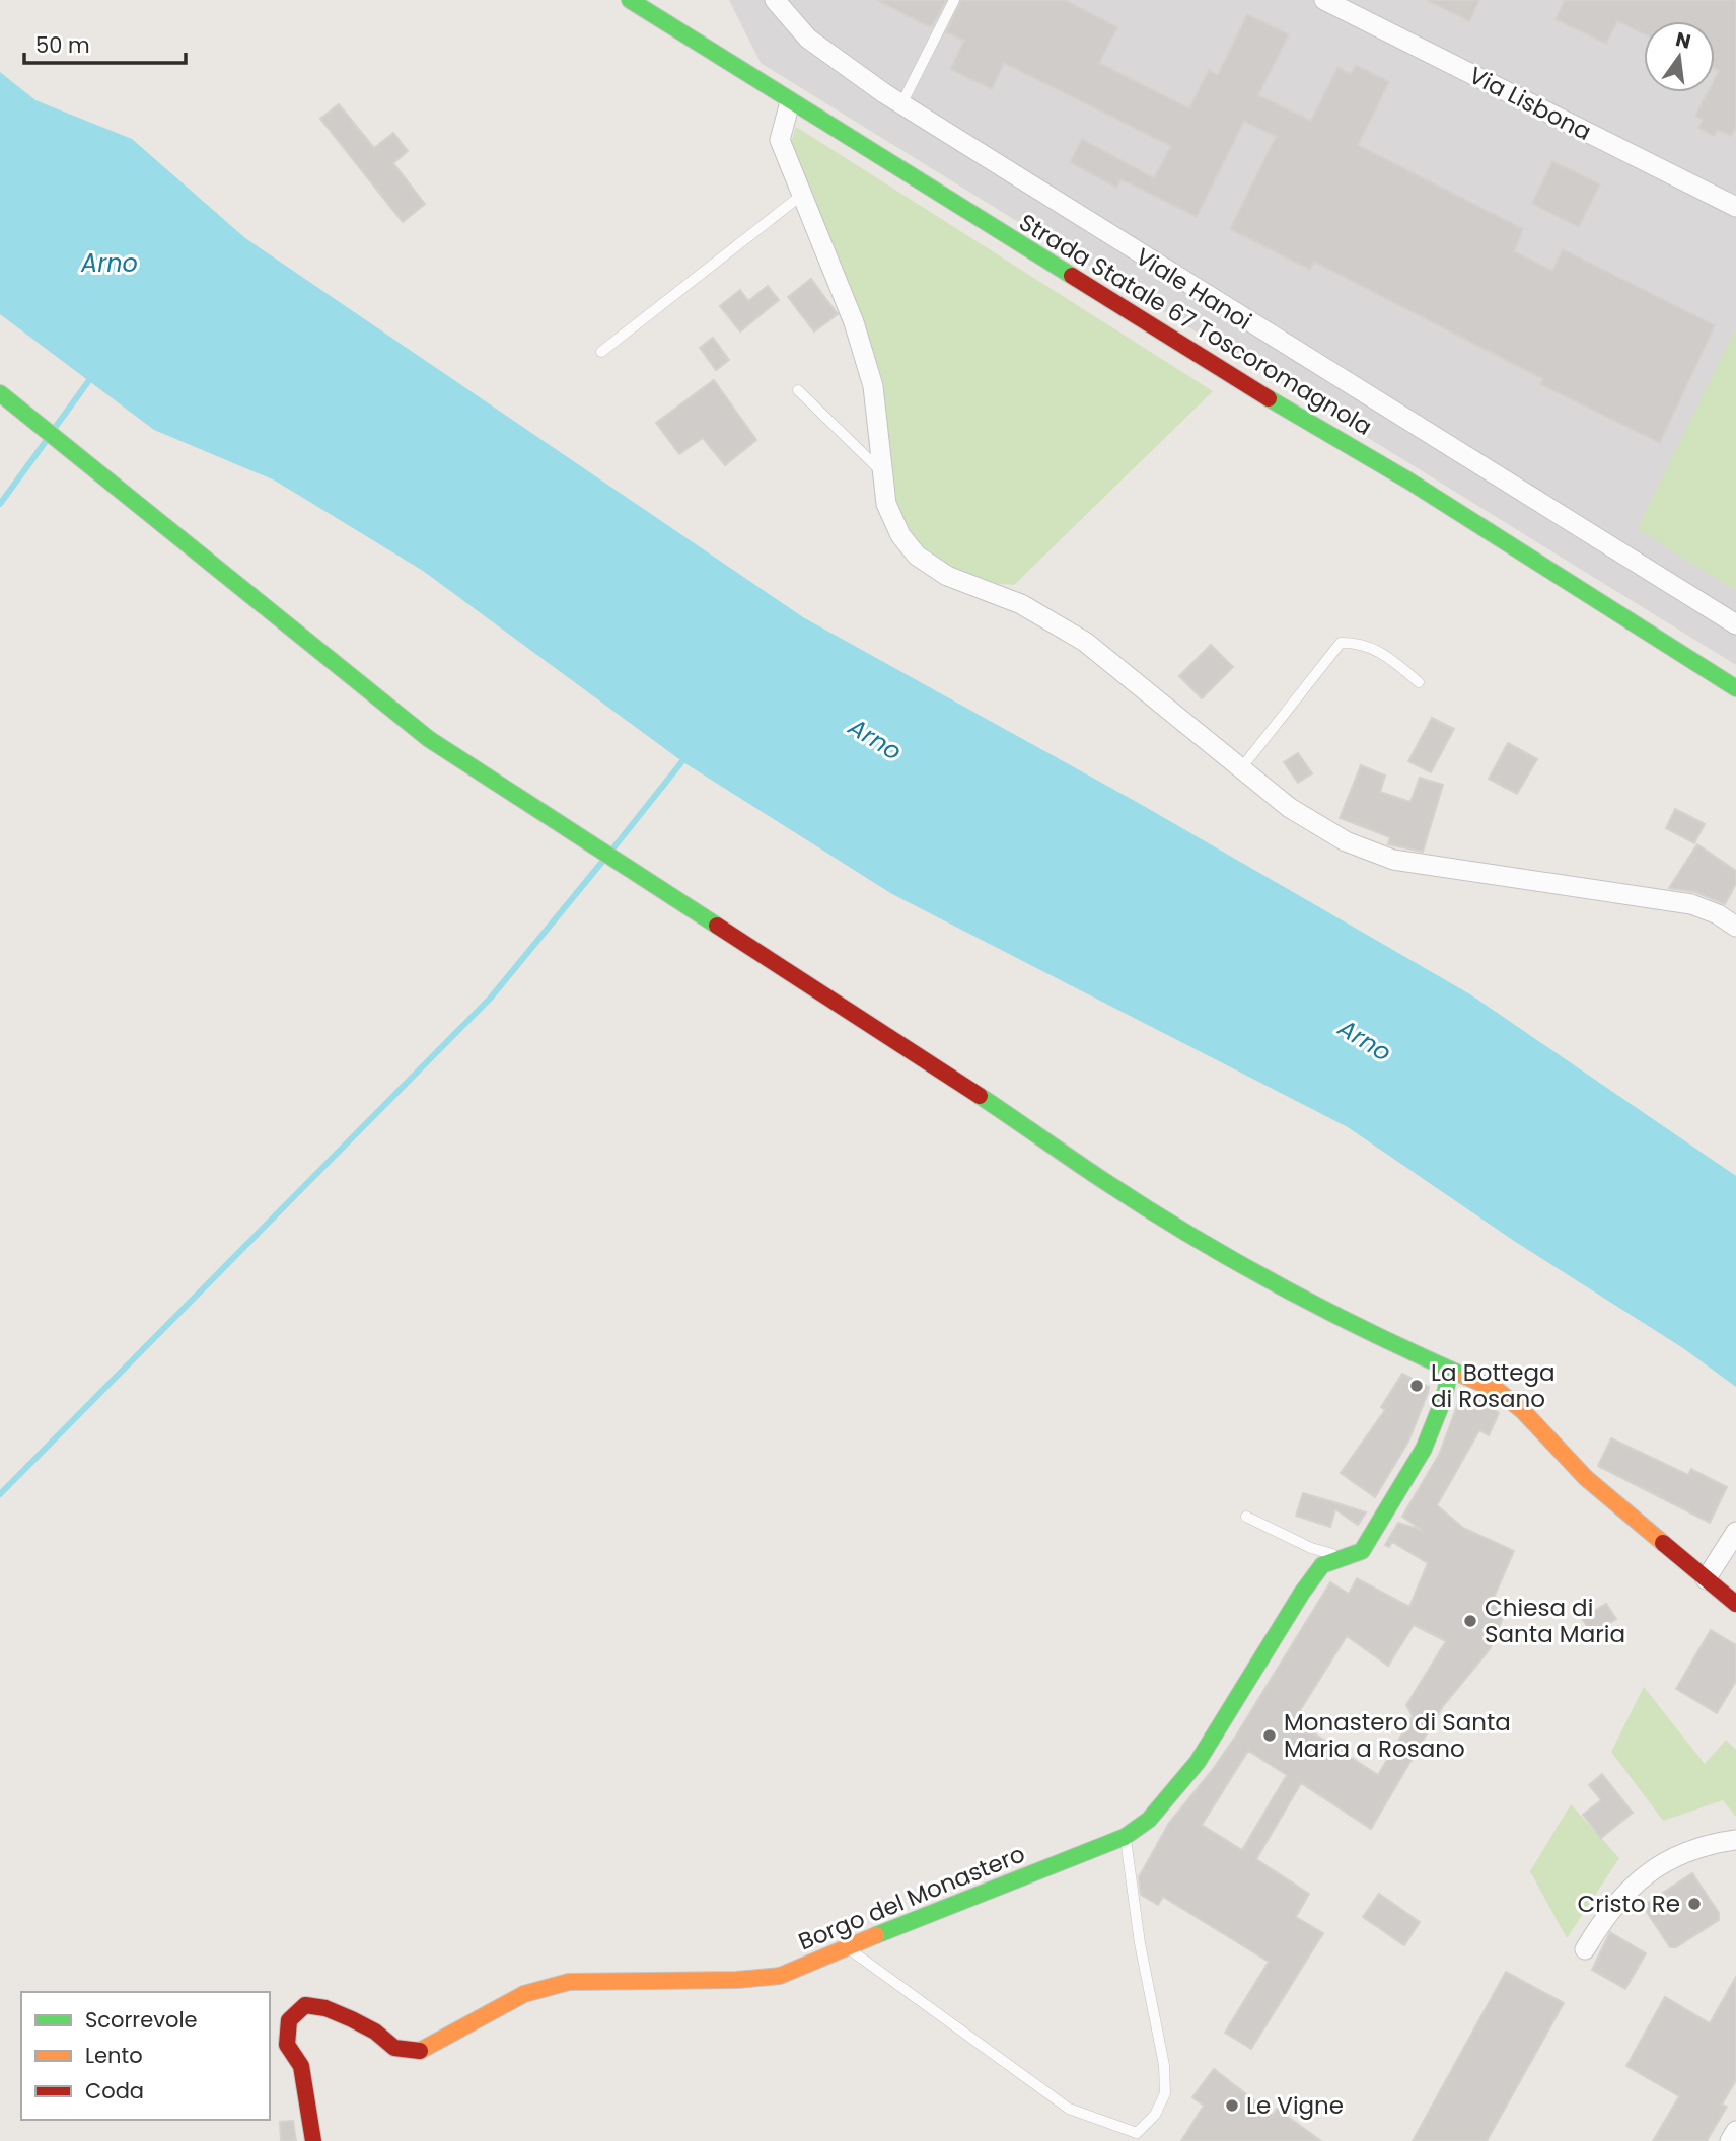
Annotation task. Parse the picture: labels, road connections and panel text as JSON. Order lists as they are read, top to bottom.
{
  "streets": {
    "main road": ["Strada Statale 67 Toscoromagnola", "Borgo del Monastero"],
    "street": ["Via Lisbona", "Viale Hanoi"]
  },
  "water": ["Arno"],
  "places": [
    "La Bottega di Rosano",
    "Chiesa di Santa Maria",
    "Monastero di Santa Maria a Rosano",
    "Cristo Re",
    "Le Vigne"
  ],
  "legend": ["Scorrevole", "Lento", "Coda"],
  "scale_bar": "50 m",
  "north": "top"
}
